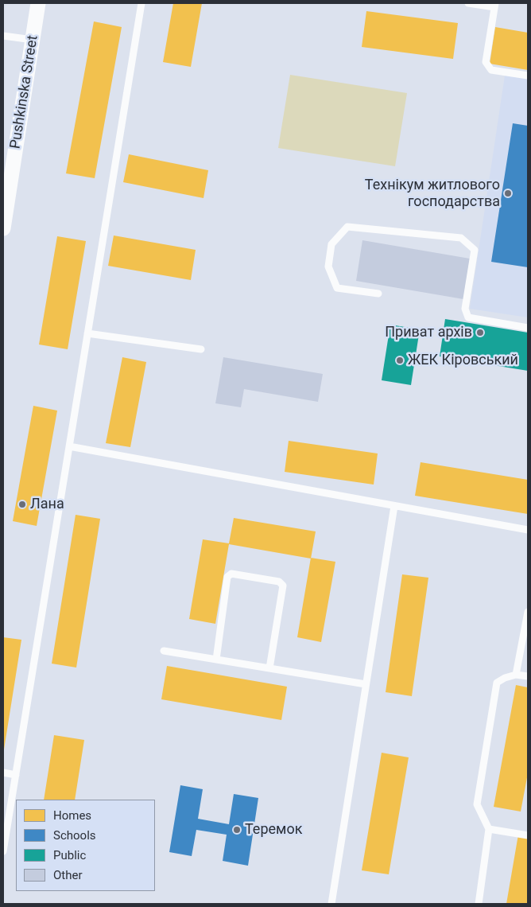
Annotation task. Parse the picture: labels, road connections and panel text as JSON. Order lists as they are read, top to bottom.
{
  "streets": {
    "street": ["Pushkinska Street"]
  },
  "places": [
    "Технікум житлового господарства",
    "Приват архів",
    "ЖЕК Кіровський",
    "Лана",
    "Теремок"
  ],
  "legend": [
    "Homes",
    "Schools",
    "Public",
    "Other"
  ]
}
